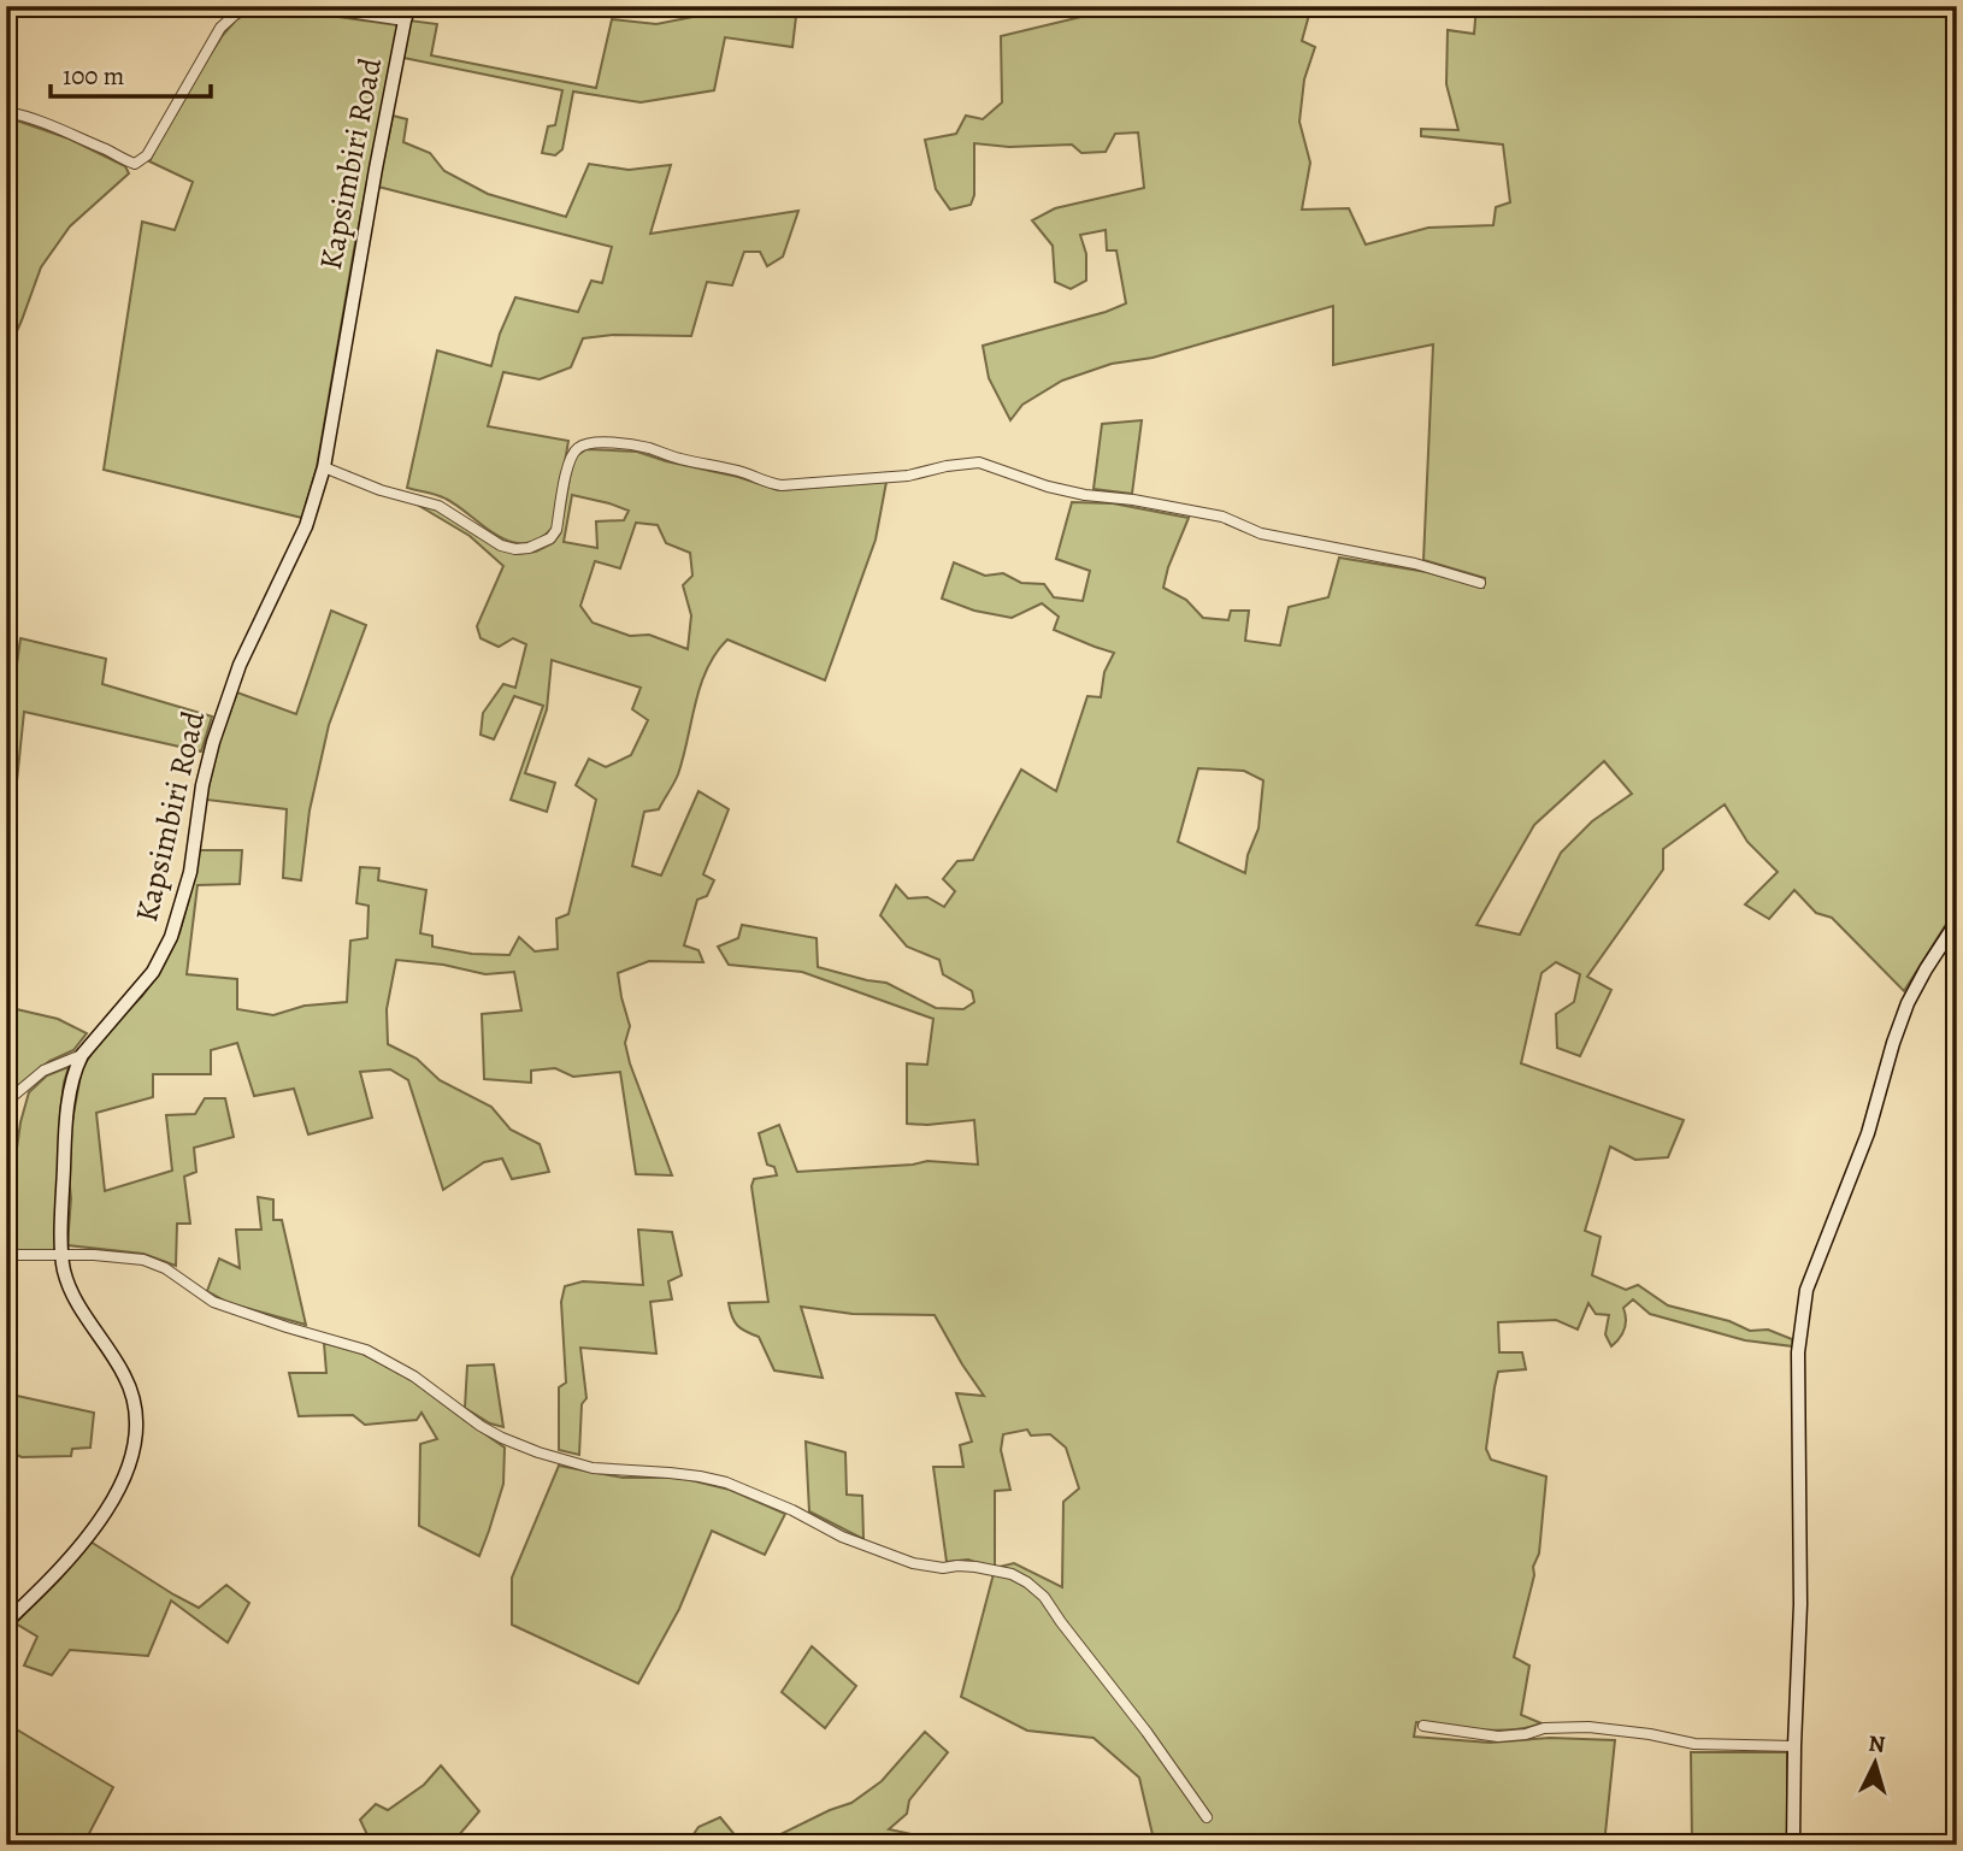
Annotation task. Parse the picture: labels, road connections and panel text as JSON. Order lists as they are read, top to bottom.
{
  "streets": {
    "street": ["Kapsimbiri Road"]
  },
  "scale_bar": "100 m",
  "north": "top"
}
